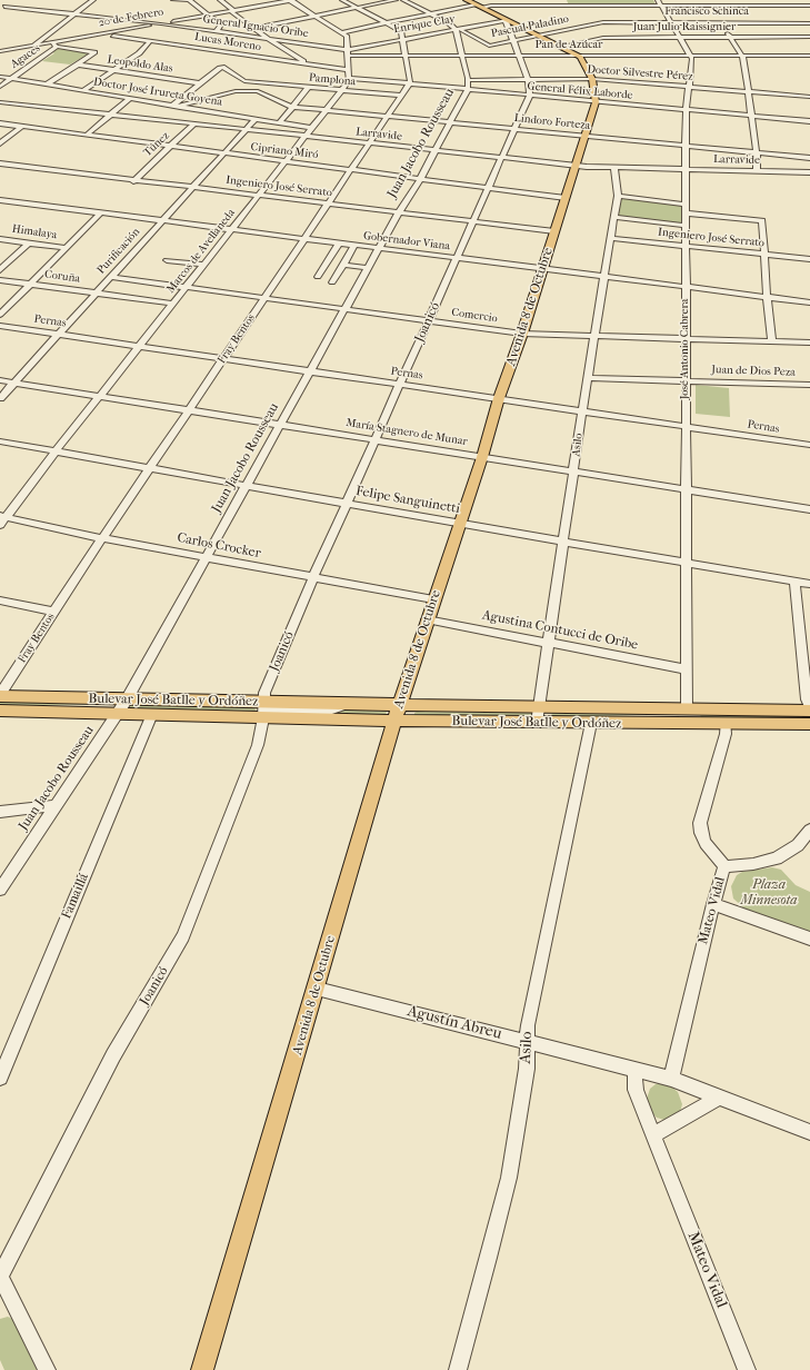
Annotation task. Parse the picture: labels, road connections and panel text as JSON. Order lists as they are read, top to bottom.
{
  "streets": {
    "main road": ["Avenida 8 de Octubre", "Bulevar José Batlle y Ordóñez"],
    "street": [
      "Francisco Schinca",
      "20 de Febrero",
      "Enrique Clay",
      "General Ignacio Oribe",
      "Pascual Paladino",
      "Juan Julio Raissignier",
      "Lucas Moreno",
      "Pan de Azúcar",
      "Agaces",
      "Leopoldo Alas",
      "Doctor Silvestre Pérez",
      "Pamplona",
      "General Félix Laborde",
      "Doctor José Irureta Goyena",
      "Lindoro Forteza",
      "Larravide",
      "Juan Jacobo Rousseau",
      "Túnez",
      "Cipriano Miró",
      "Ingeniero José Serrato",
      "Himalaya",
      "Gobernador Viana",
      "Purificación",
      "Marcos de Avellaneda",
      "Coruña",
      "Comercio",
      "Pernas",
      "Joanicó",
      "Fray Bentos",
      "José Antonio Cabrera",
      "Juan de Dios Peza",
      "María Stagnero de Munar",
      "Asilo",
      "Felipe Sanguinetti",
      "Carlos Crocker",
      "Agustina Contucci de Oribe",
      "Famaillá",
      "Mateo Vidal",
      "Agustín Abreu"
    ]
  },
  "crossings": [
    ["Francisco Schinca", "Pascual Paladino"],
    ["20 de Febrero", "General Ignacio Oribe"],
    ["20 de Febrero", "Lucas Moreno"],
    ["20 de Febrero", "Agaces"],
    ["Enrique Clay", "General Ignacio Oribe"],
    ["Enrique Clay", "Pascual Paladino"],
    ["Enrique Clay", "Pan de Azúcar"],
    ["Enrique Clay", "Juan Jacobo Rousseau"],
    ["General Ignacio Oribe", "Pan de Azúcar"],
    ["Pascual Paladino", "Juan Jacobo Rousseau"],
    ["Pan de Azúcar", "Juan Jacobo Rousseau"],
    ["Pan de Azúcar", "Avenida 8 de Octubre"],
    ["Pan de Azúcar", "José Antonio Cabrera"],
    ["Agaces", "Doctor José Irureta Goyena"],
    ["Leopoldo Alas", "Pamplona"],
    ["Doctor Silvestre Pérez", "Juan Jacobo Rousseau"],
    ["Doctor Silvestre Pérez", "Avenida 8 de Octubre"],
    ["Doctor Silvestre Pérez", "José Antonio Cabrera"],
    ["Pamplona", "Lindoro Forteza"],
    ["Pamplona", "Marcos de Avellaneda"],
    ["Pamplona", "Fray Bentos"],
    ["General Félix Laborde", "Juan Jacobo Rousseau"],
    ["General Félix Laborde", "Marcos de Avellaneda"],
    ["General Félix Laborde", "Avenida 8 de Octubre"],
    ["General Félix Laborde", "Joanicó"],
    ["General Félix Laborde", "Fray Bentos"],
    ["General Félix Laborde", "José Antonio Cabrera"],
    ["Doctor José Irureta Goyena", "Purificación"],
    ["Doctor José Irureta Goyena", "Marcos de Avellaneda"],
    ["Lindoro Forteza", "Juan Jacobo Rousseau"],
    ["Lindoro Forteza", "Marcos de Avellaneda"],
    ["Lindoro Forteza", "Avenida 8 de Octubre"],
    ["Lindoro Forteza", "Joanicó"],
    ["Lindoro Forteza", "Fray Bentos"],
    ["Lindoro Forteza", "José Antonio Cabrera"],
    ["Larravide", "Juan Jacobo Rousseau"],
    ["Larravide", "Túnez"],
    ["Larravide", "Purificación"],
    ["Larravide", "Marcos de Avellaneda"],
    ["Larravide", "Avenida 8 de Octubre"],
    ["Larravide", "Joanicó"],
    ["Larravide", "Fray Bentos"],
    ["Larravide", "José Antonio Cabrera"],
    ["Larravide", "Asilo"],
    ["Juan Jacobo Rousseau", "Cipriano Miró"],
    ["Juan Jacobo Rousseau", "Ingeniero José Serrato"],
    ["Juan Jacobo Rousseau", "Gobernador Viana"],
    ["Juan Jacobo Rousseau", "Comercio"],
    ["Juan Jacobo Rousseau", "Pernas"],
    ["Juan Jacobo Rousseau", "María Stagnero de Munar"],
    ["Juan Jacobo Rousseau", "Felipe Sanguinetti"],
    ["Juan Jacobo Rousseau", "Carlos Crocker"],
    ["Juan Jacobo Rousseau", "Bulevar José Batlle y Ordóñez"],
    ["Túnez", "Cipriano Miró"],
    ["Túnez", "Ingeniero José Serrato"],
    ["Cipriano Miró", "Purificación"],
    ["Cipriano Miró", "Marcos de Avellaneda"],
    ["Cipriano Miró", "Avenida 8 de Octubre"],
    ["Cipriano Miró", "Joanicó"],
    ["Cipriano Miró", "Fray Bentos"],
    ["Ingeniero José Serrato", "Purificación"],
    ["Ingeniero José Serrato", "Marcos de Avellaneda"],
    ["Ingeniero José Serrato", "Avenida 8 de Octubre"],
    ["Ingeniero José Serrato", "Joanicó"],
    ["Ingeniero José Serrato", "Fray Bentos"],
    ["Ingeniero José Serrato", "José Antonio Cabrera"],
    ["Ingeniero José Serrato", "Asilo"],
    ["Gobernador Viana", "Purificación"],
    ["Gobernador Viana", "Marcos de Avellaneda"],
    ["Gobernador Viana", "Avenida 8 de Octubre"],
    ["Gobernador Viana", "Joanicó"],
    ["Gobernador Viana", "Fray Bentos"],
    ["Gobernador Viana", "José Antonio Cabrera"],
    ["Gobernador Viana", "Asilo"],
    ["Purificación", "Coruña"],
    ["Purificación", "Comercio"],
    ["Purificación", "Pernas"],
    ["Purificación", "María Stagnero de Munar"],
    ["Marcos de Avellaneda", "Coruña"],
    ["Marcos de Avellaneda", "Comercio"],
    ["Marcos de Avellaneda", "Pernas"],
    ["Marcos de Avellaneda", "María Stagnero de Munar"],
    ["Marcos de Avellaneda", "Felipe Sanguinetti"],
    ["Marcos de Avellaneda", "Carlos Crocker"],
    ["Avenida 8 de Octubre", "Comercio"],
    ["Avenida 8 de Octubre", "Pernas"],
    ["Avenida 8 de Octubre", "María Stagnero de Munar"],
    ["Avenida 8 de Octubre", "Felipe Sanguinetti"],
    ["Avenida 8 de Octubre", "Carlos Crocker"],
    ["Avenida 8 de Octubre", "Agustina Contucci de Oribe"],
    ["Avenida 8 de Octubre", "Bulevar José Batlle y Ordóñez"],
    ["Avenida 8 de Octubre", "Agustín Abreu"],
    ["Comercio", "Joanicó"],
    ["Comercio", "Fray Bentos"],
    ["Comercio", "José Antonio Cabrera"],
    ["Comercio", "Asilo"],
    ["Pernas", "Joanicó"],
    ["Pernas", "Fray Bentos"],
    ["Pernas", "José Antonio Cabrera"],
    ["Pernas", "Asilo"],
    ["Joanicó", "María Stagnero de Munar"],
    ["Joanicó", "Felipe Sanguinetti"],
    ["Joanicó", "Carlos Crocker"],
    ["Joanicó", "Bulevar José Batlle y Ordóñez"],
    ["Fray Bentos", "María Stagnero de Munar"],
    ["Fray Bentos", "Felipe Sanguinetti"],
    ["Fray Bentos", "Carlos Crocker"],
    ["Fray Bentos", "Bulevar José Batlle y Ordóñez"],
    ["José Antonio Cabrera", "Juan de Dios Peza"],
    ["José Antonio Cabrera", "María Stagnero de Munar"],
    ["José Antonio Cabrera", "Felipe Sanguinetti"],
    ["José Antonio Cabrera", "Agustina Contucci de Oribe"],
    ["José Antonio Cabrera", "Bulevar José Batlle y Ordóñez"],
    ["Juan de Dios Peza", "Asilo"],
    ["María Stagnero de Munar", "Asilo"],
    ["Asilo", "Felipe Sanguinetti"],
    ["Asilo", "Agustina Contucci de Oribe"],
    ["Asilo", "Bulevar José Batlle y Ordóñez"],
    ["Asilo", "Agustín Abreu"],
    ["Bulevar José Batlle y Ordóñez", "Famaillá"],
    ["Bulevar José Batlle y Ordóñez", "Mateo Vidal"],
    ["Mateo Vidal", "Agustín Abreu"]
  ],
  "parks": ["Plaza Minnesota"]
}
